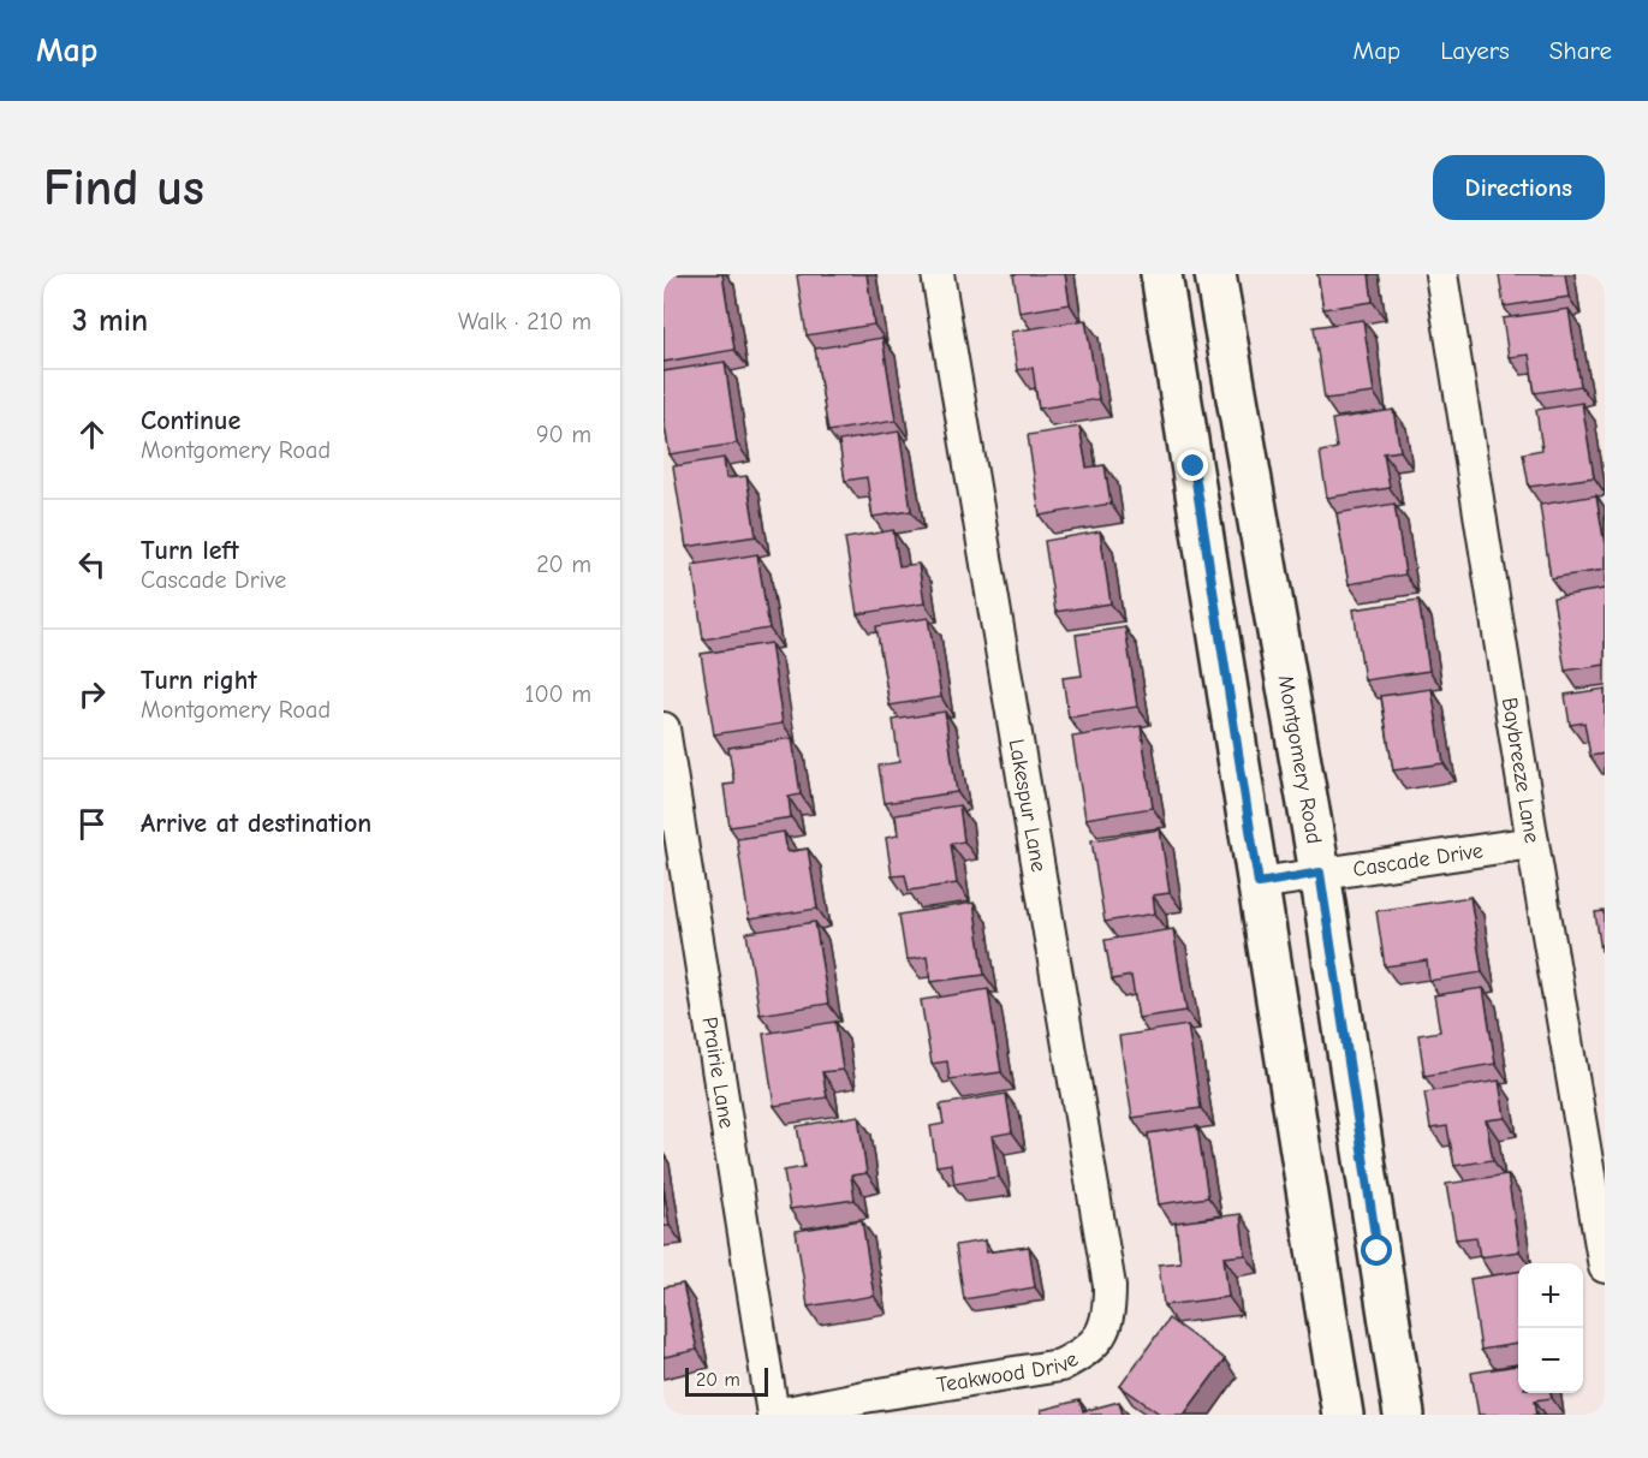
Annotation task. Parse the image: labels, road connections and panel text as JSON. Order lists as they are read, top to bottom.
{
  "streets": {
    "main road": ["Montgomery Road"],
    "street": [
      "Baybreeze Lane",
      "Lakespur Lane",
      "Cascade Drive",
      "Prairie Lane",
      "Teakwood Drive"
    ]
  },
  "crossings": [
    ["Montgomery Road", "Cascade Drive"],
    ["Baybreeze Lane", "Cascade Drive"],
    ["Lakespur Lane", "Teakwood Drive"],
    ["Prairie Lane", "Teakwood Drive"]
  ],
  "scale_bar": "20 m",
  "page": {
    "header": "Map",
    "nav": ["Map", "Layers", "Share"],
    "buttons": "Directions",
    "title": "Find us",
    "heading": ["3 min", "Walk · 210 m"],
    "list": [
      ["Continue", "Montgomery Road", "90 m"],
      ["Turn left", "Cascade Drive", "20 m"],
      ["Turn right", "Montgomery Road", "100 m"],
      "Arrive at destination"
    ],
    "map_buttons": ["+", "−"],
    "scale": "20 m"
  }
}
